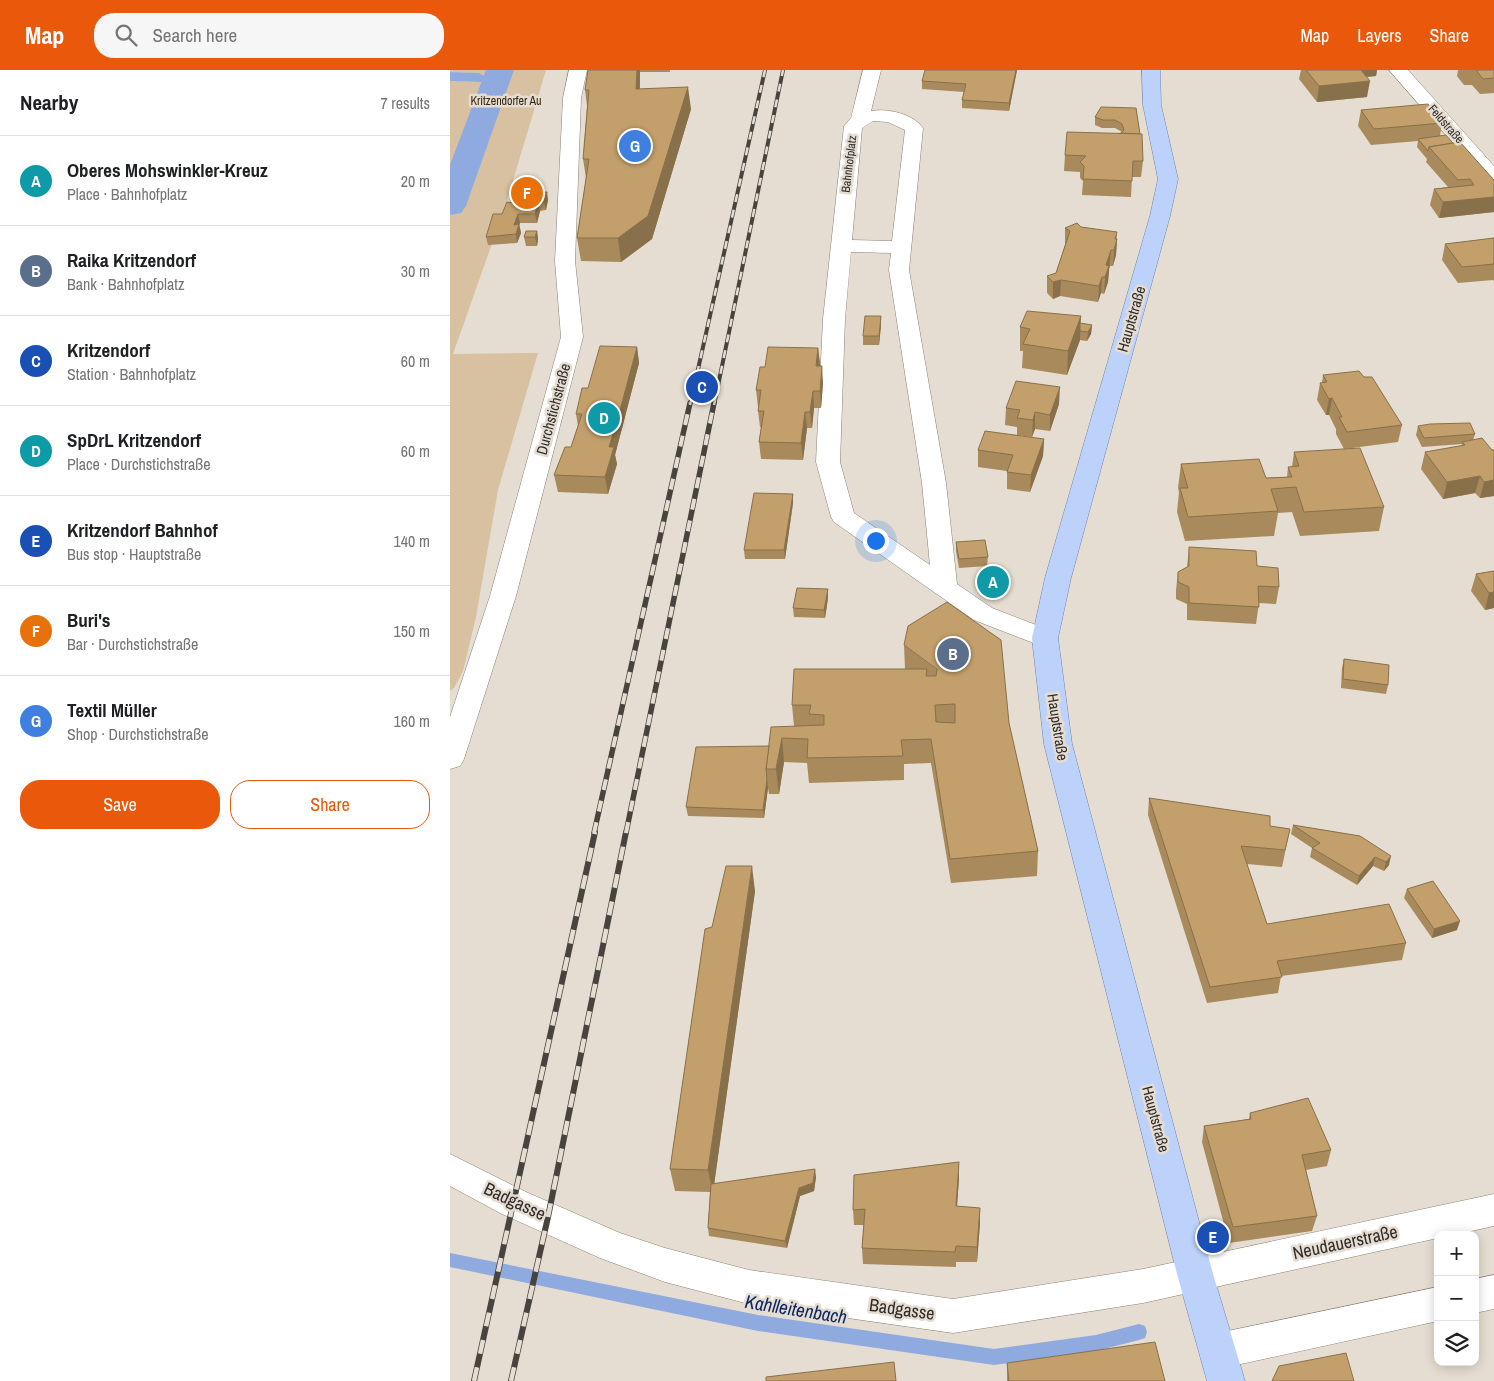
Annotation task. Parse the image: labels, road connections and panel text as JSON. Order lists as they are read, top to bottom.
{
  "streets": {
    "main road": ["Hauptstraße"],
    "street": [
      "Feldstraße",
      "Bahnhofplatz",
      "Durchstichstraße",
      "Badgasse",
      "Neudauerstraße"
    ]
  },
  "crossings": [
    ["Bahnhofplatz", "Hauptstraße"],
    ["Hauptstraße", "Badgasse"],
    ["Hauptstraße", "Neudauerstraße"],
    ["Badgasse", "Neudauerstraße"]
  ],
  "water": ["Kahlleitenbach"],
  "parks": ["Kritzendorfer Au"],
  "page": {
    "header": "Map",
    "search": "Search here",
    "nav": ["Map", "Layers", "Share"],
    "heading": ["Nearby", "7 results"],
    "pins": [
      "G",
      "F",
      "C",
      "D",
      "A",
      "B",
      "E"
    ],
    "list": [
      {
        "mark": "A",
        "name": "Oberes Mohswinkler-Kreuz",
        "note": "Place · Bahnhofplatz",
        "value": "20 m"
      },
      {
        "mark": "B",
        "name": "Raika Kritzendorf",
        "note": "Bank · Bahnhofplatz",
        "value": "30 m"
      },
      {
        "mark": "C",
        "name": "Kritzendorf",
        "note": "Station · Bahnhofplatz",
        "value": "60 m"
      },
      {
        "mark": "D",
        "name": "SpDrL Kritzendorf",
        "note": "Place · Durchstichstraße",
        "value": "60 m"
      },
      {
        "mark": "E",
        "name": "Kritzendorf Bahnhof",
        "note": "Bus stop · Hauptstraße",
        "value": "140 m"
      },
      {
        "mark": "F",
        "name": "Buri's",
        "note": "Bar · Durchstichstraße",
        "value": "150 m"
      },
      {
        "mark": "G",
        "name": "Textil Müller",
        "note": "Shop · Durchstichstraße",
        "value": "160 m"
      }
    ],
    "buttons": ["Save", "Share"],
    "map_buttons": ["+", "−"]
  }
}
